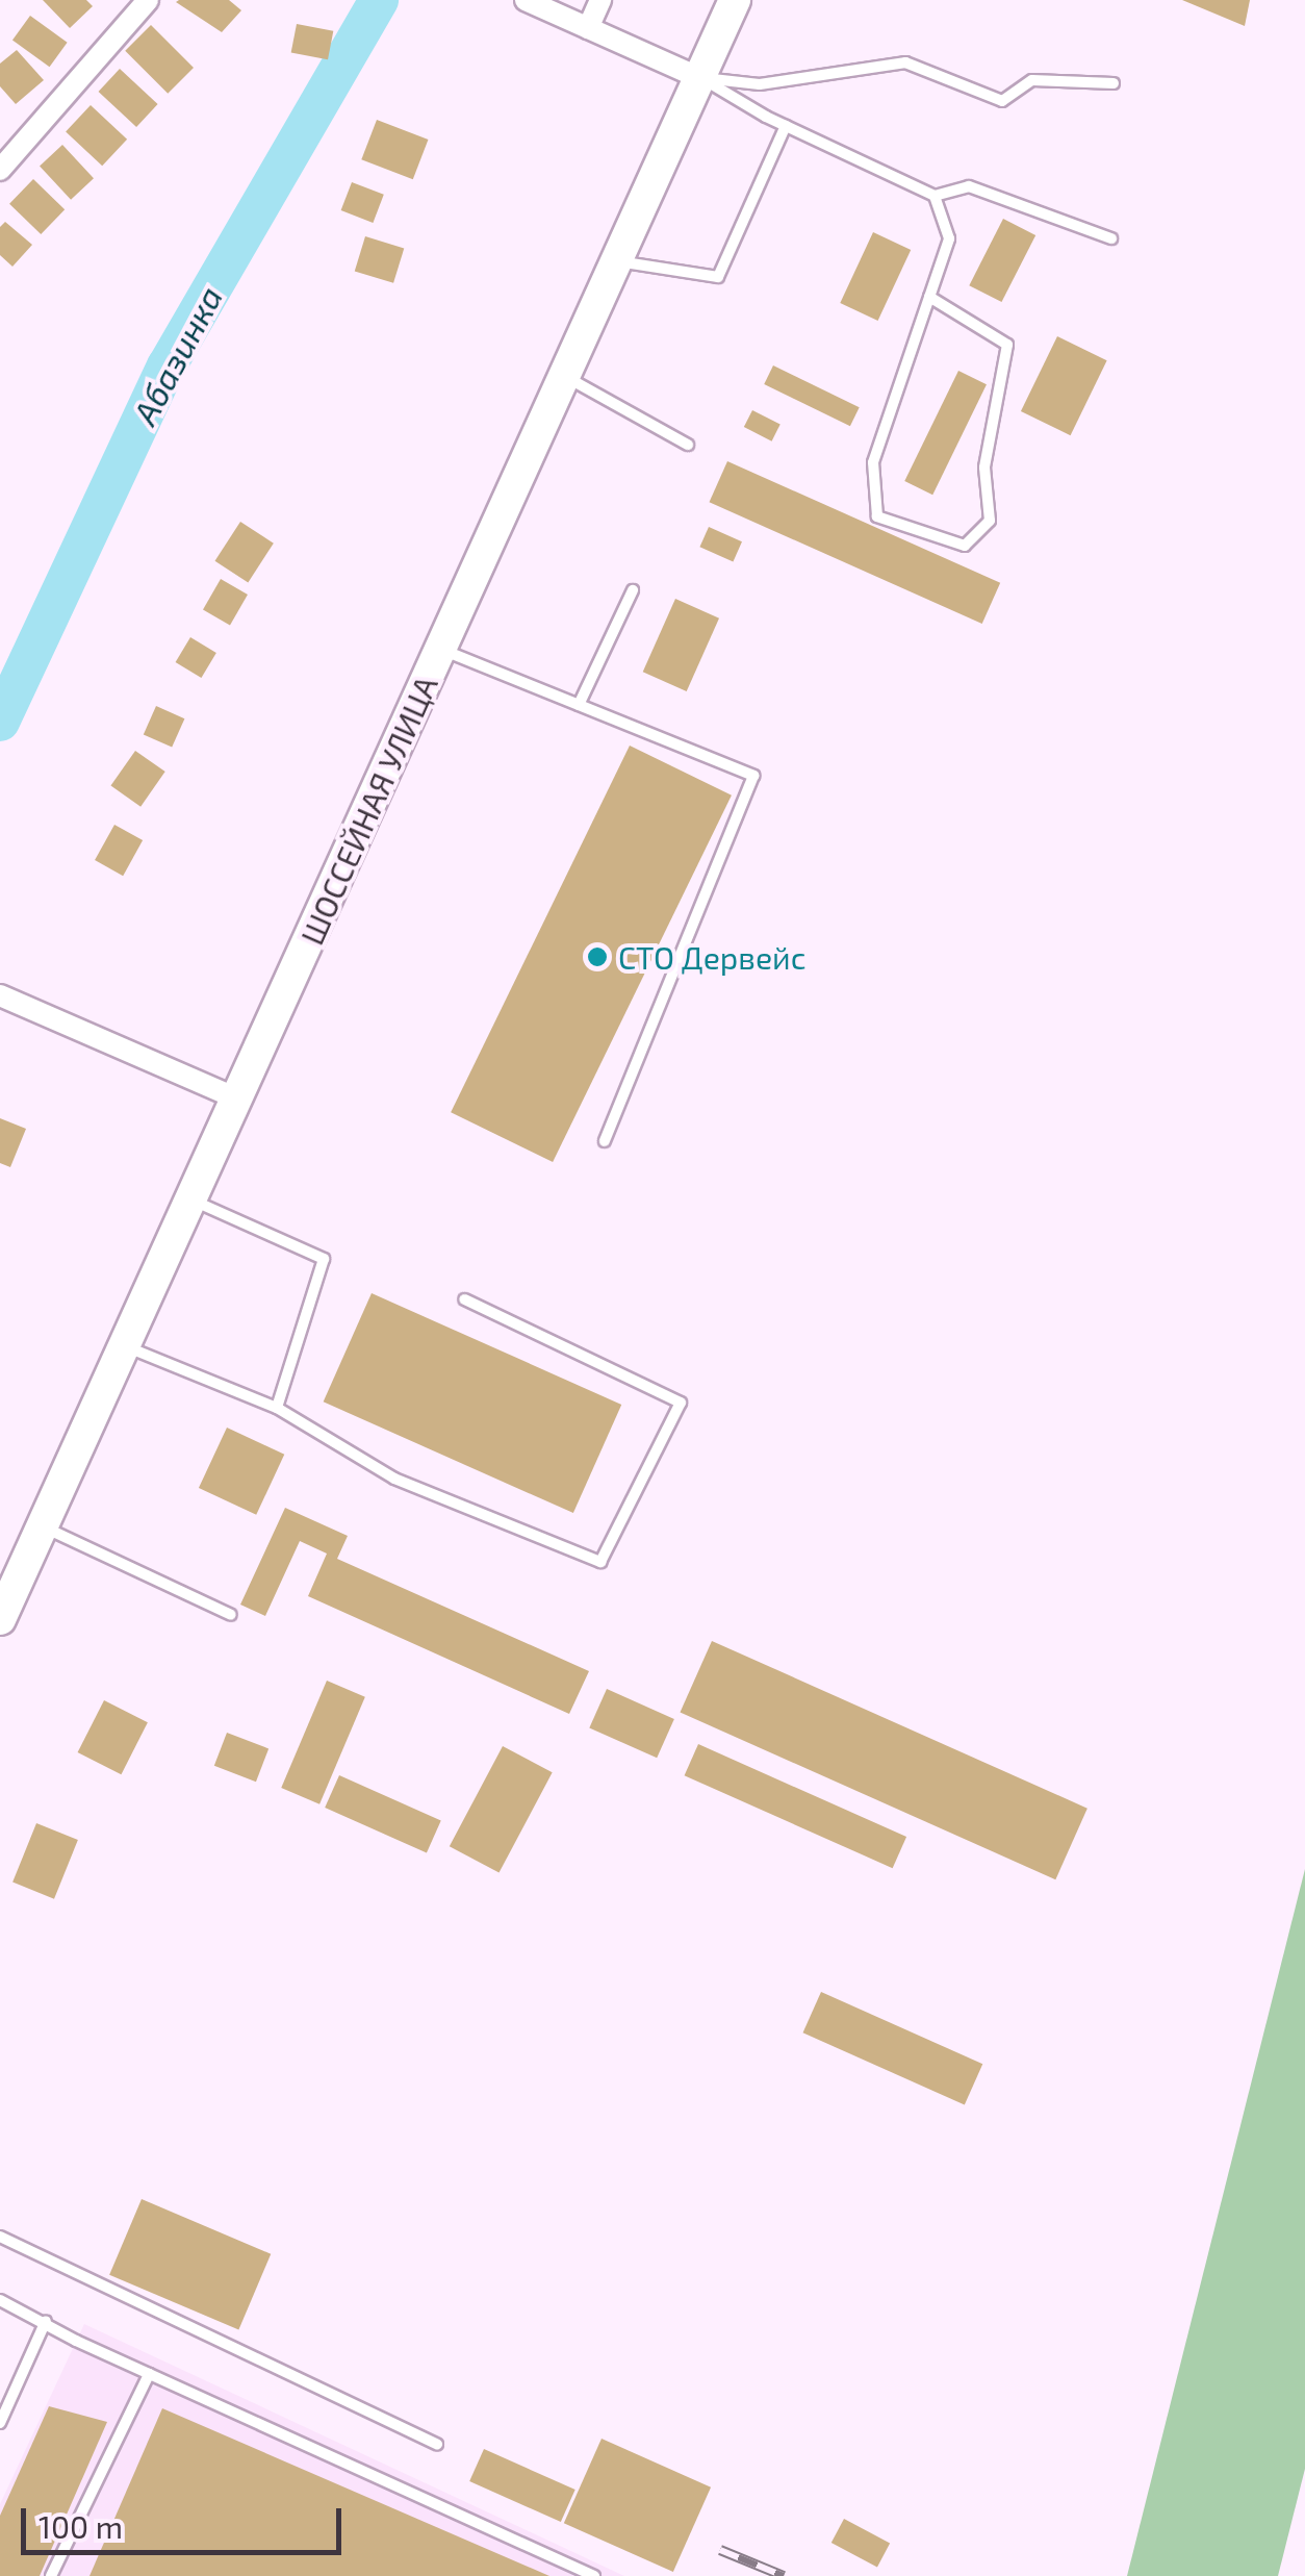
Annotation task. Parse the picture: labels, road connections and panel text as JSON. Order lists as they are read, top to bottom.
{
  "streets": {
    "main road": ["ШОССЕЙНАЯ УЛИЦА"]
  },
  "water": ["Абазинка"],
  "places": ["СТО Дервейс"],
  "scale_bar": "100 m"
}
